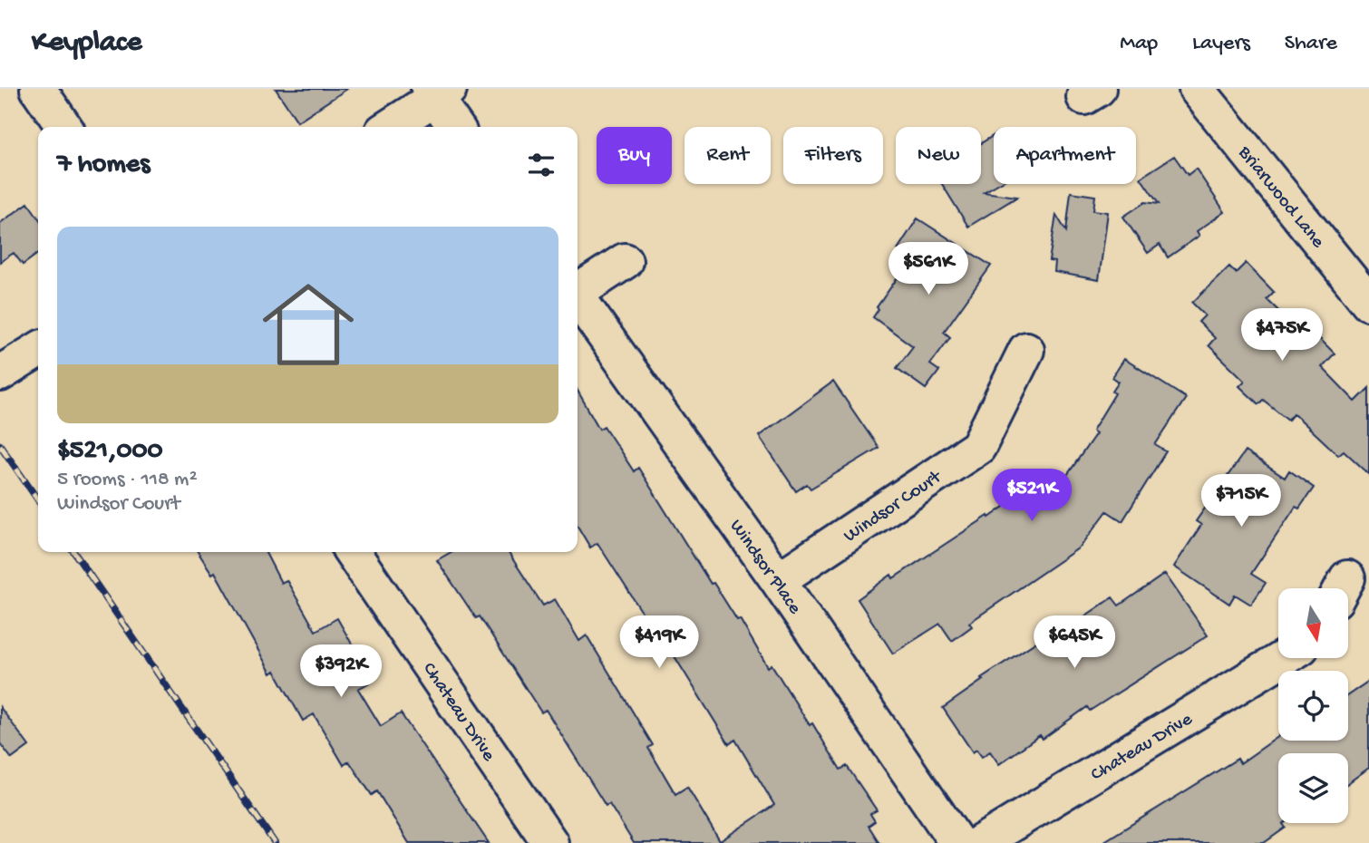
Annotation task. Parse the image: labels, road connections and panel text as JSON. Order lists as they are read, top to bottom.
{
  "streets": {
    "street": [
      "Briarwood Lane",
      "Windsor Court",
      "Windsor Place",
      "Chateau Drive"
    ]
  },
  "crossings": [
    ["Windsor Court", "Windsor Place"]
  ],
  "north": "bottom",
  "page": {
    "header": "Keyplace",
    "nav": ["Map", "Layers", "Share"],
    "chip": [
      "Buy",
      "Rent",
      "Filters",
      "New",
      "Apartment"
    ],
    "heading": "7 homes",
    "list": [
      {
        "name": "$521,000",
        "note": "5 rooms · 118 m² · Windsor Court"
      }
    ],
    "price": [
      "$561K",
      "$475K",
      "$521K",
      "$715K",
      "$419K",
      "$645K",
      "$392K"
    ]
  }
}
